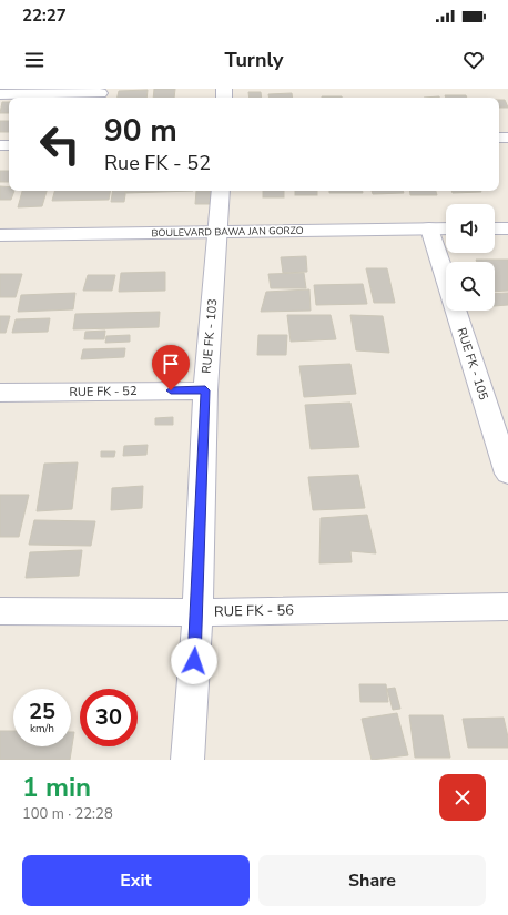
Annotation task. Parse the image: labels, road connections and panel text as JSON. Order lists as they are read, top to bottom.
{
  "streets": {
    "street": [
      "BOULEVARD BAWA JAN GORZO",
      "RUE FK - 103",
      "RUE FK - 105",
      "RUE FK - 52",
      "RUE FK - 56"
    ]
  },
  "crossings": [
    ["BOULEVARD BAWA JAN GORZO", "RUE FK - 103"],
    ["BOULEVARD BAWA JAN GORZO", "RUE FK - 105"],
    ["RUE FK - 103", "RUE FK - 52"],
    ["RUE FK - 103", "RUE FK - 56"]
  ],
  "page": {
    "status": "22:27",
    "header": "Turnly",
    "turn": ["90 m", "Rue FK - 52"],
    "speed": "25 km/h",
    "limit": "30",
    "heading": ["1 min", "100 m · 22:28"],
    "buttons": ["Exit", "Share"]
  }
}
